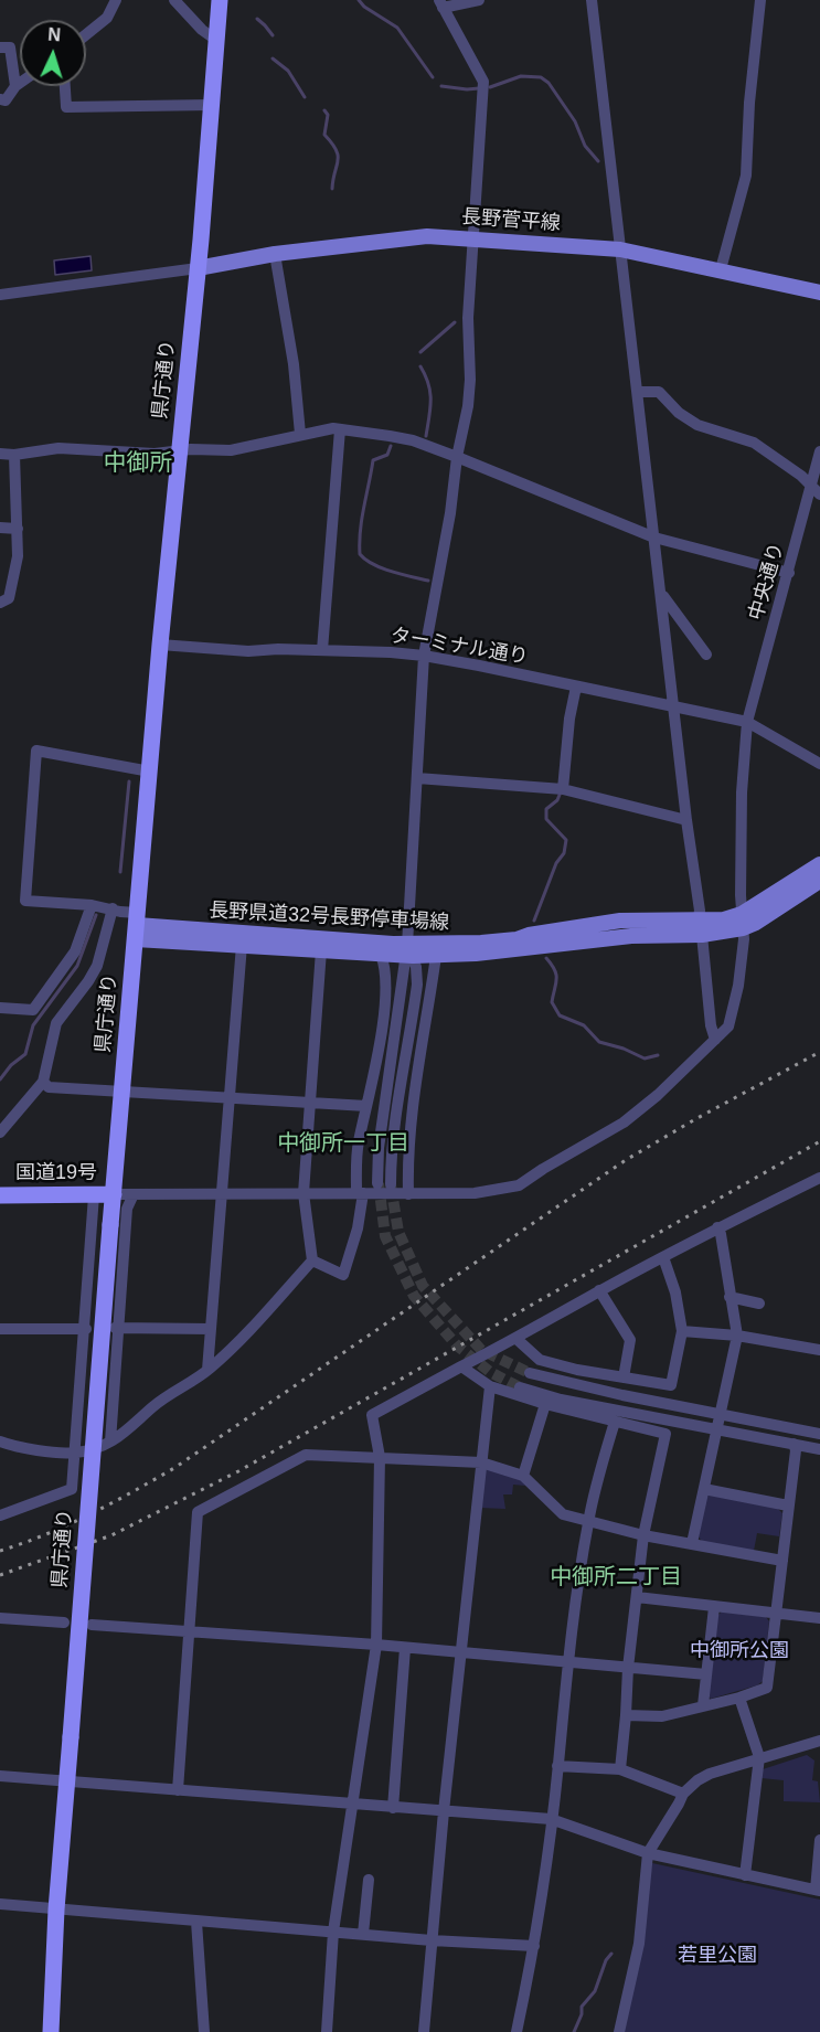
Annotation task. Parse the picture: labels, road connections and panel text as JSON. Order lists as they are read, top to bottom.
{
  "streets": {
    "highway": ["県庁通り", "国道19号"],
    "main road": ["長野菅平線", "長野県道32号長野停車場線"],
    "street": ["中央通り", "ターミナル通り"]
  },
  "crossings": [
    ["長野菅平線", "県庁通り"],
    ["県庁通り", "中央通り"],
    ["県庁通り", "ターミナル通り"],
    ["県庁通り", "長野県道32号長野停車場線"],
    ["県庁通り", "国道19号"],
    ["中央通り", "ターミナル通り"],
    ["中央通り", "長野県道32号長野停車場線"],
    ["中央通り", "国道19号"]
  ],
  "districts": ["中御所", "中御所一丁目", "中御所二丁目"],
  "parks": ["中御所公園", "若里公園"],
  "north": "top"
}
